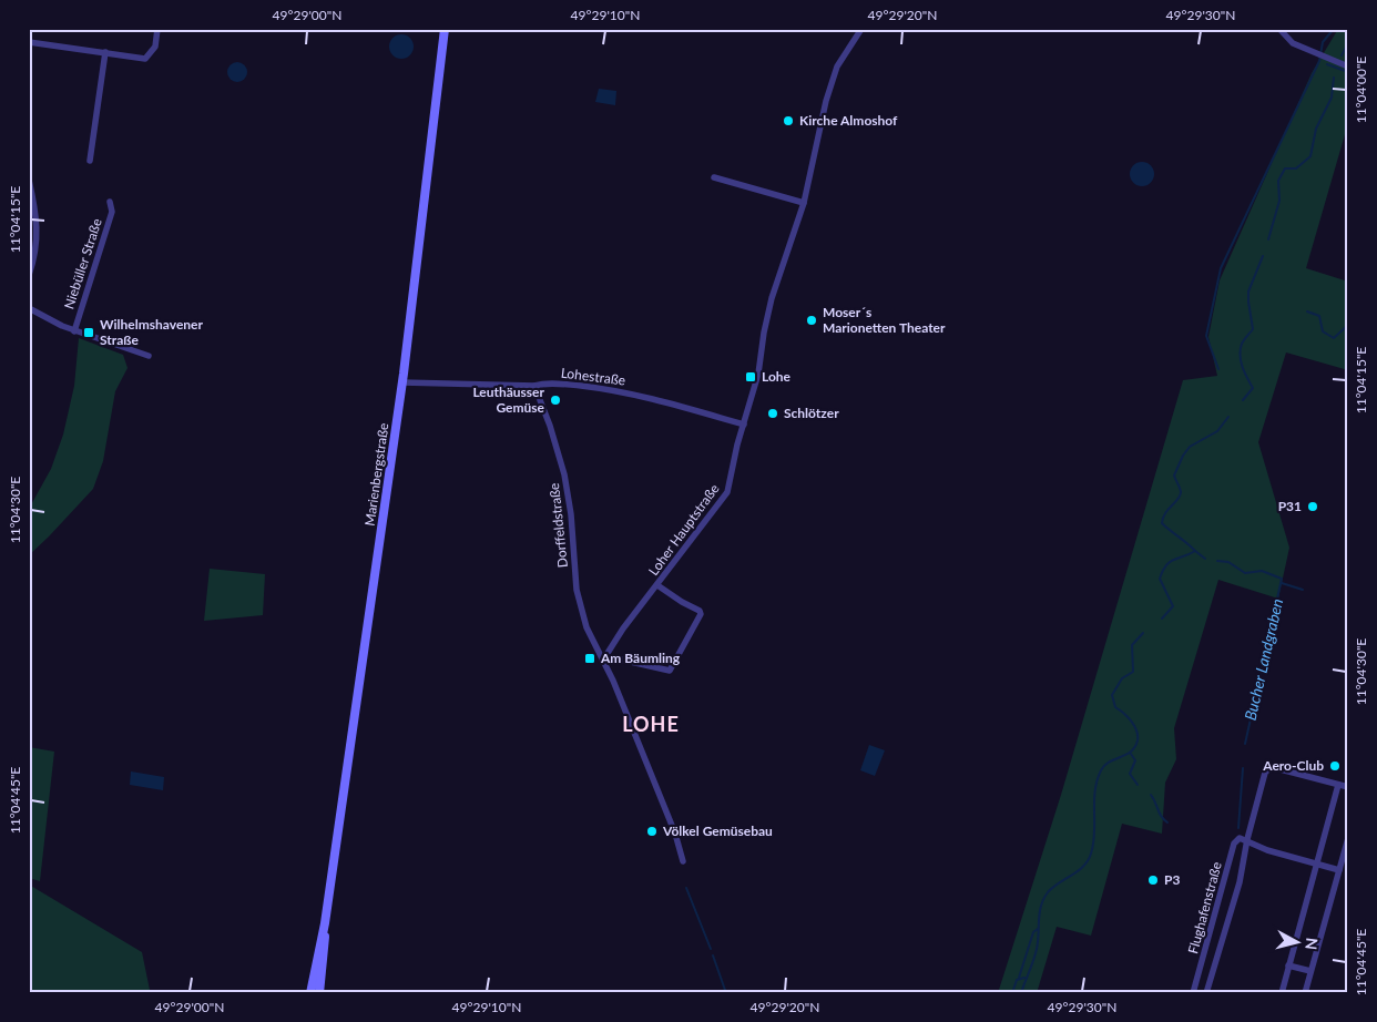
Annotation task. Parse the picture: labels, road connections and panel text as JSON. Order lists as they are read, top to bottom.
{
  "streets": {
    "main road": ["Marienbergstraße"],
    "street": [
      "Niebüller Straße",
      "Lohestraße",
      "Dorffeldstraße",
      "Loher Hauptstraße",
      "Flughafenstraße"
    ]
  },
  "crossings": [
    ["Lohestraße", "Marienbergstraße"],
    ["Lohestraße", "Dorffeldstraße"],
    ["Lohestraße", "Loher Hauptstraße"],
    ["Dorffeldstraße", "Loher Hauptstraße"]
  ],
  "districts": ["LOHE"],
  "water": ["Bucher Landgraben"],
  "places": {
    "other": [
      "Kirche Almoshof",
      "Moser´s Marionetten Theater",
      "Leuthäusser Gemüse",
      "Schlötzer",
      "P31",
      "Aero-Club",
      "Völkel Gemüsebau",
      "P3"
    ],
    "transit": ["Wilhelmshavener Straße", "Lohe", "Am Bäumling"]
  },
  "north": "right",
  "coordinates": [
    "49°29'00\"N",
    "49°29'10\"N",
    "49°29'20\"N",
    "49°29'30\"N",
    "11°04'00\"E",
    "11°04'15\"E",
    "11°04'30\"E",
    "11°04'45\"E"
  ]
}
